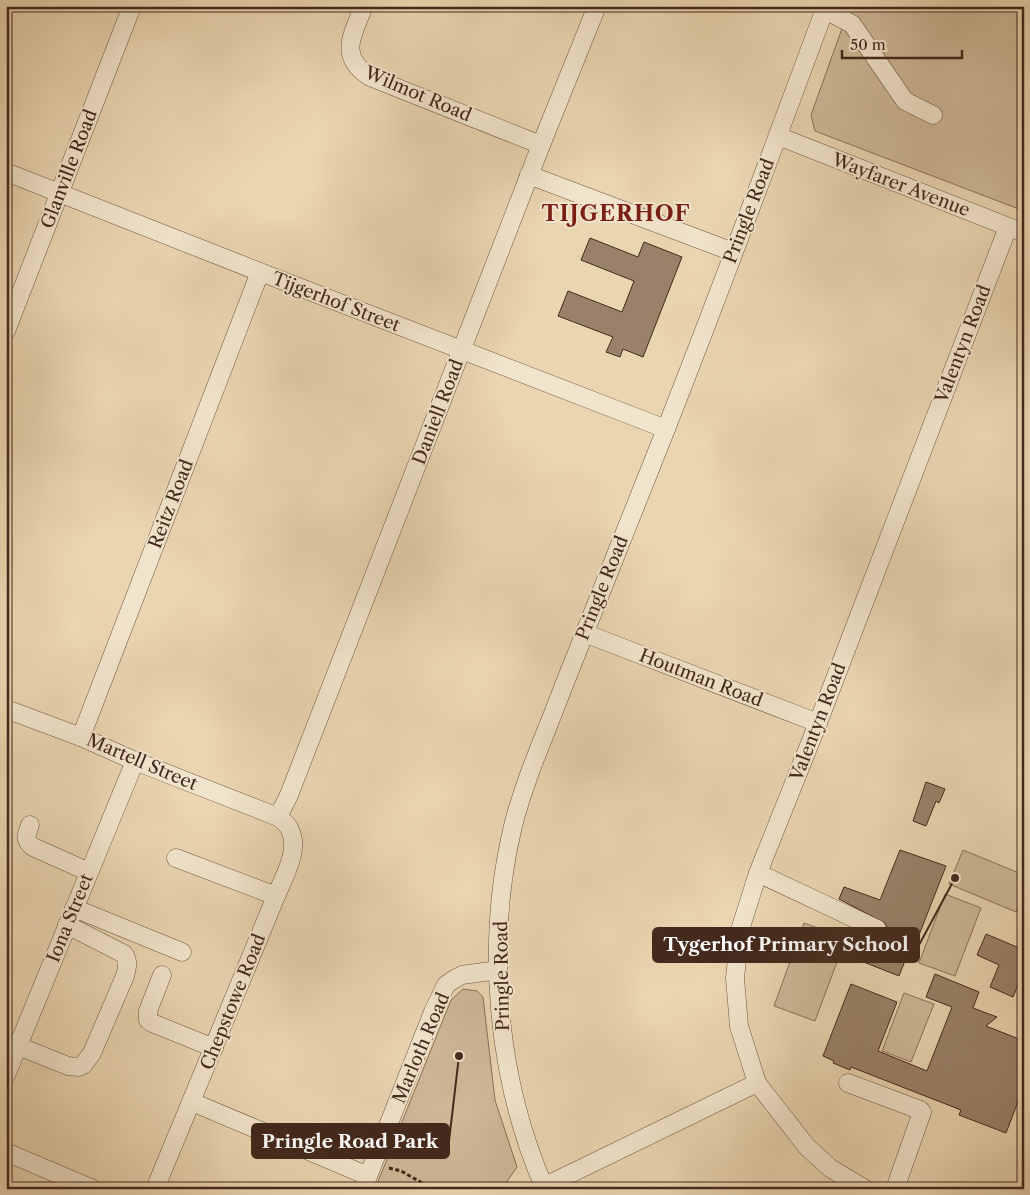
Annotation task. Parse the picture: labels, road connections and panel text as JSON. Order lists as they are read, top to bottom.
{
  "streets": {
    "street": [
      "Wilmot Road",
      "Glanville Road",
      "Wayfarer Avenue",
      "Pringle Road",
      "Tijgerhof Street",
      "Valentyn Road",
      "Daniell Road",
      "Reitz Road",
      "Houtman Road",
      "Martell Street",
      "Iona Street",
      "Chepstowe Road",
      "Marloth Road"
    ]
  },
  "crossings": [
    ["Wilmot Road", "Daniell Road"],
    ["Glanville Road", "Tijgerhof Street"],
    ["Wayfarer Avenue", "Pringle Road"],
    ["Wayfarer Avenue", "Valentyn Road"],
    ["Pringle Road", "Tijgerhof Street"],
    ["Pringle Road", "Houtman Road"],
    ["Pringle Road", "Marloth Road"],
    ["Tijgerhof Street", "Daniell Road"],
    ["Tijgerhof Street", "Reitz Road"],
    ["Valentyn Road", "Houtman Road"],
    ["Daniell Road", "Martell Street"],
    ["Daniell Road", "Chepstowe Road"],
    ["Reitz Road", "Martell Street"],
    ["Martell Street", "Iona Street"],
    ["Martell Street", "Chepstowe Road"]
  ],
  "districts": ["TIJGERHOF"],
  "places": ["Tygerhof Primary School", "Pringle Road Park"],
  "scale_bar": "50 m"
}
